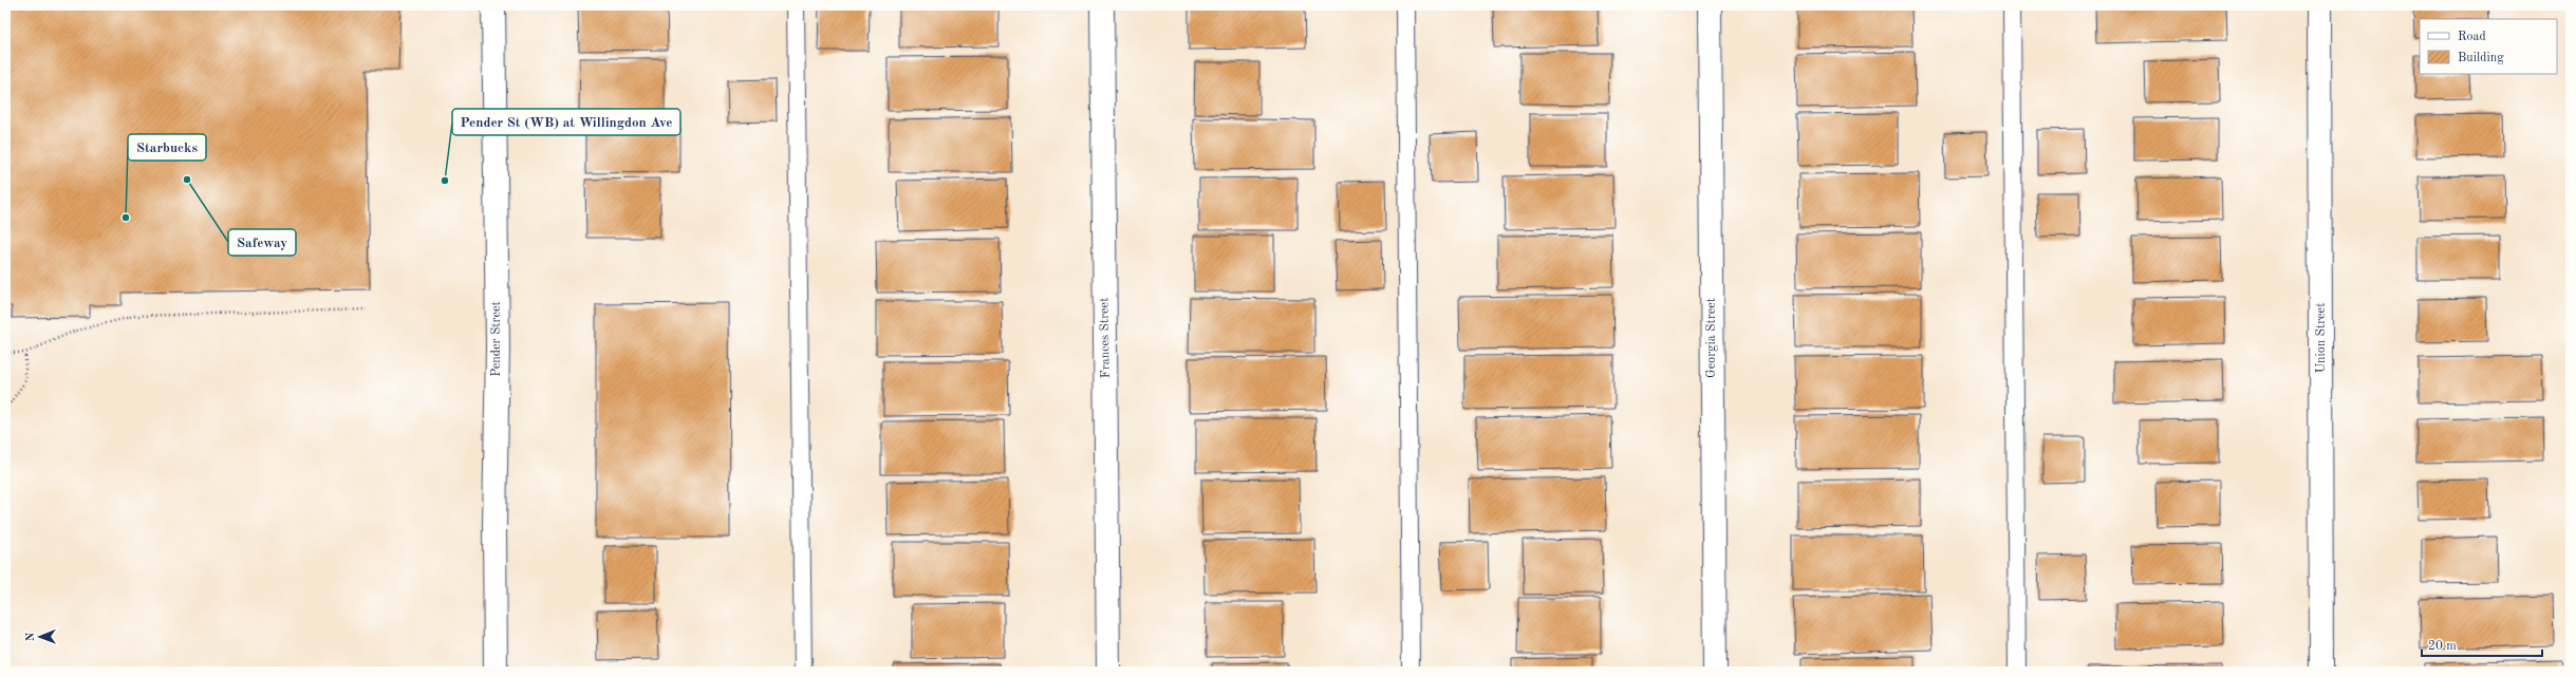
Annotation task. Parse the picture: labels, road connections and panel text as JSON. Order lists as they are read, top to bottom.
{
  "streets": {
    "street": [
      "Frances Street",
      "Georgia Street",
      "Union Street",
      "Pender Street"
    ]
  },
  "places": ["Safeway", "Pender St (WB) at Willingdon Ave", "Starbucks"],
  "legend": ["Road", "Building"],
  "scale_bar": "20 m",
  "north": "left"
}
